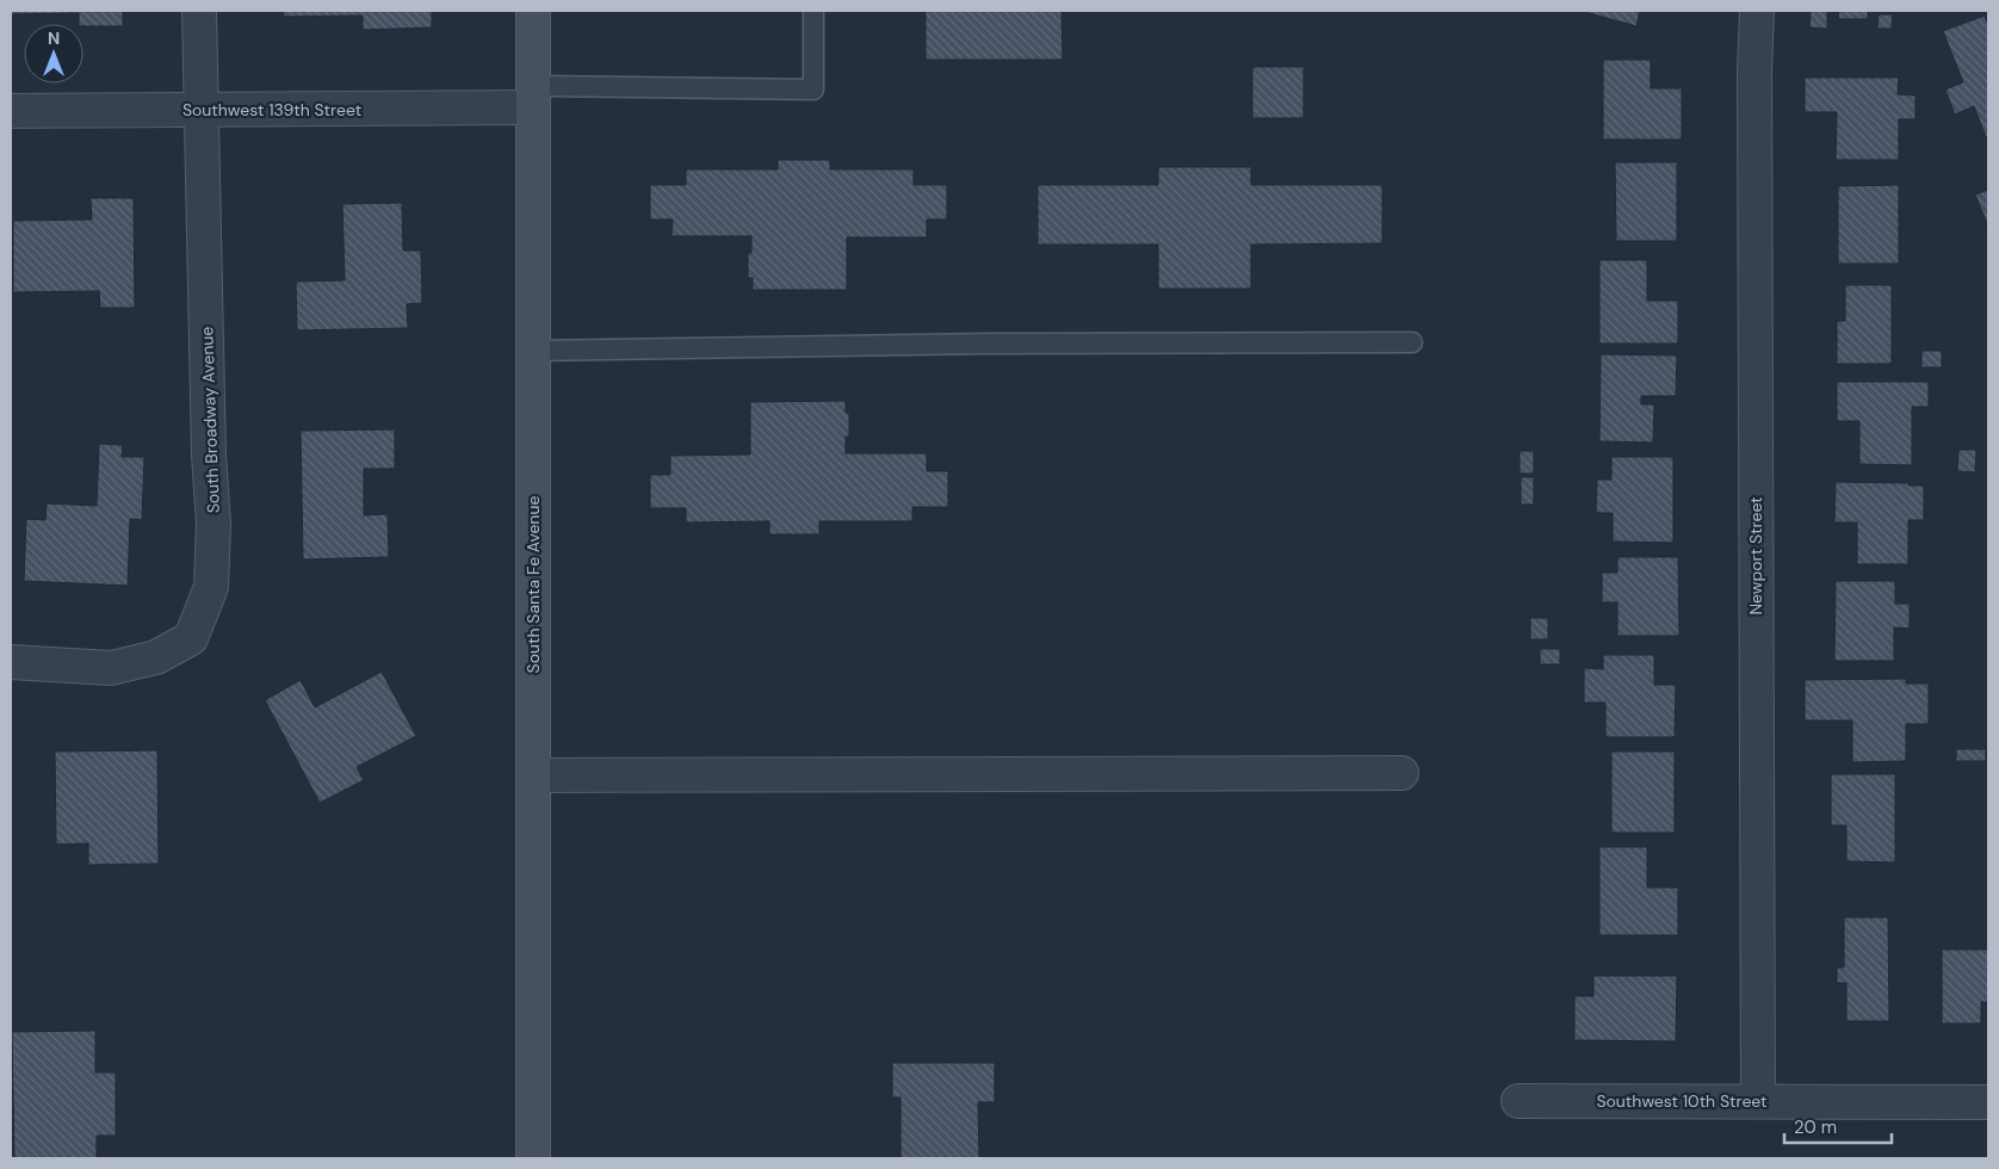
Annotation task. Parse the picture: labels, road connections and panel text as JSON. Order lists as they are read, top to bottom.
{
  "streets": {
    "main road": ["South Santa Fe Avenue"],
    "street": [
      "Southwest 139th Street",
      "South Broadway Avenue",
      "Newport Street",
      "Southwest 10th Street"
    ]
  },
  "crossings": [
    ["Southwest 139th Street", "South Broadway Avenue"],
    ["Southwest 139th Street", "South Santa Fe Avenue"],
    ["Newport Street", "Southwest 10th Street"]
  ],
  "scale_bar": "20 m",
  "north": "top"
}
